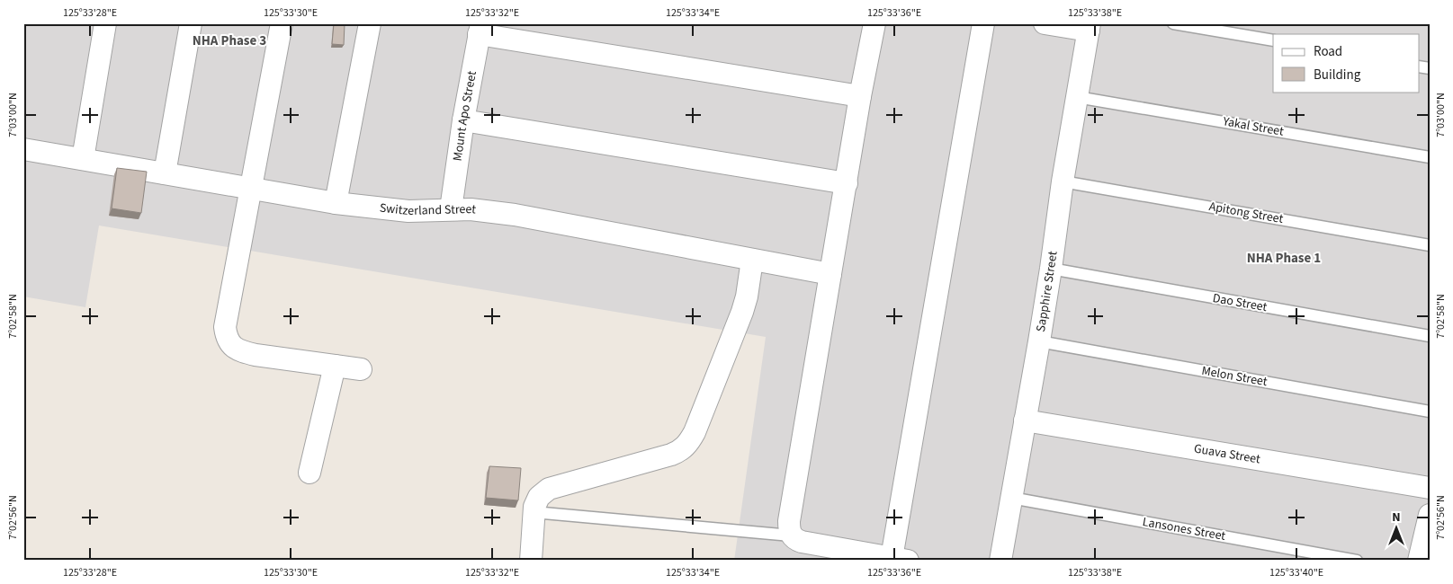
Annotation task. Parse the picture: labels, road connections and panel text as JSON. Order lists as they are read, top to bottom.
{
  "streets": {
    "street": [
      "Mount Apo Street",
      "Switzerland Street",
      "Sapphire Street",
      "Guava Street"
    ],
    "lane": [
      "Yakal Street",
      "Apitong Street",
      "Dao Street",
      "Melon Street",
      "Lansones Street"
    ]
  },
  "crossings": [
    ["Mount Apo Street", "Switzerland Street"],
    ["Yakal Street", "Sapphire Street"],
    ["Apitong Street", "Sapphire Street"],
    ["Sapphire Street", "Dao Street"],
    ["Sapphire Street", "Melon Street"],
    ["Sapphire Street", "Guava Street"],
    ["Sapphire Street", "Lansones Street"]
  ],
  "districts": ["NHA Phase 3", "NHA Phase 1"],
  "legend": ["Road", "Building"],
  "north": "top",
  "coordinates": [
    "125°33'28\"E",
    "125°33'30\"E",
    "125°33'32\"E",
    "125°33'34\"E",
    "125°33'36\"E",
    "125°33'38\"E",
    "7°03'00\"N",
    "7°02'58\"N",
    "7°02'56\"N",
    "125°33'40\"E"
  ]
}
